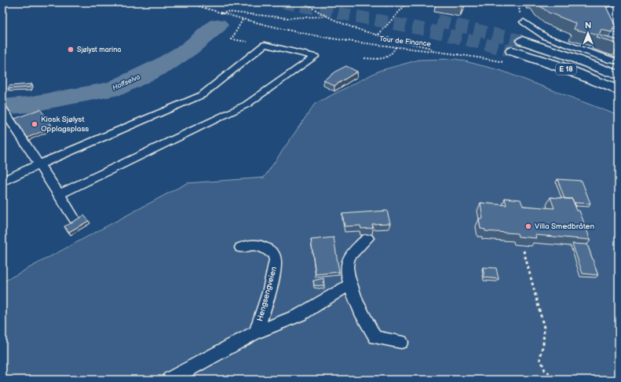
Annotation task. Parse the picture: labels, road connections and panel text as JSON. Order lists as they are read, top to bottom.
{
  "streets": {
    "highway": ["E 18"],
    "lane": ["Hengsengveien"],
    "path": ["Tour de Finance"]
  },
  "water": ["Hoffselva"],
  "places": ["Sjølyst marina", "Kiosk Sjølyst Opplagsplass", "Villa Smedbråten"],
  "north": "top"
}
